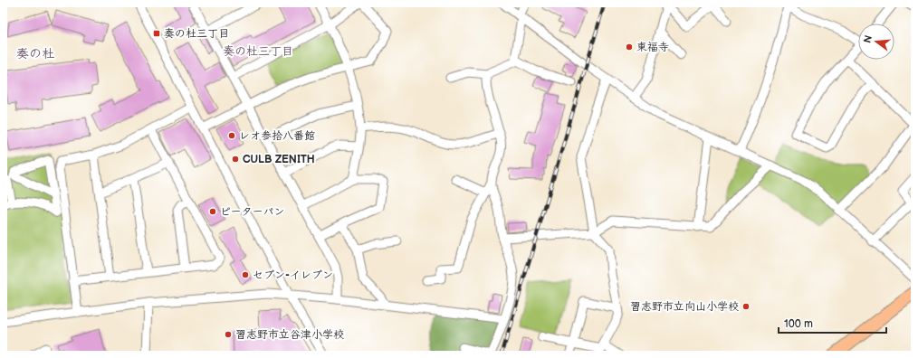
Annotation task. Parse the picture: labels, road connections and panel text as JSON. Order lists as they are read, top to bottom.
{
  "districts": ["奏の杜三丁目", "奏の杜"],
  "places": {
    "transit": ["奏の杜三丁目"],
    "other": [
      "東福寺",
      "レオ参拾八番館",
      "CULB ZENITH",
      "ピーターパン",
      "セブン-イレブン",
      "習志野市立向山小学校",
      "習志野市立谷津小学校"
    ]
  },
  "scale_bar": "100 m",
  "north": "left"
}
